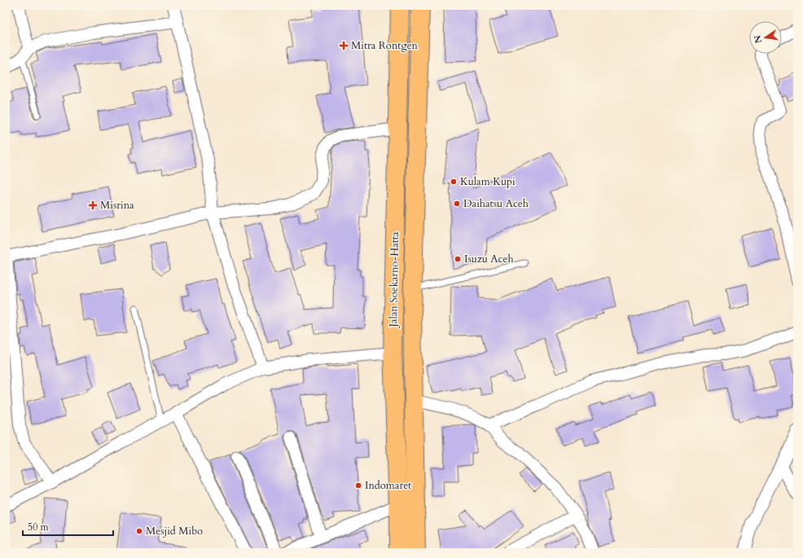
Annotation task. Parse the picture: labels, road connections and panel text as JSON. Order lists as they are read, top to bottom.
{
  "streets": {
    "highway": ["Jalan Soekarno-Hatta"]
  },
  "places": {
    "health": ["Mitra Rontgen", "Misrina"],
    "other": [
      "Kulam Kupi",
      "Daihatsu Aceh",
      "Isuzu Aceh",
      "Indomaret",
      "Mesjid Mibo"
    ]
  },
  "scale_bar": "50 m",
  "north": "left"
}
